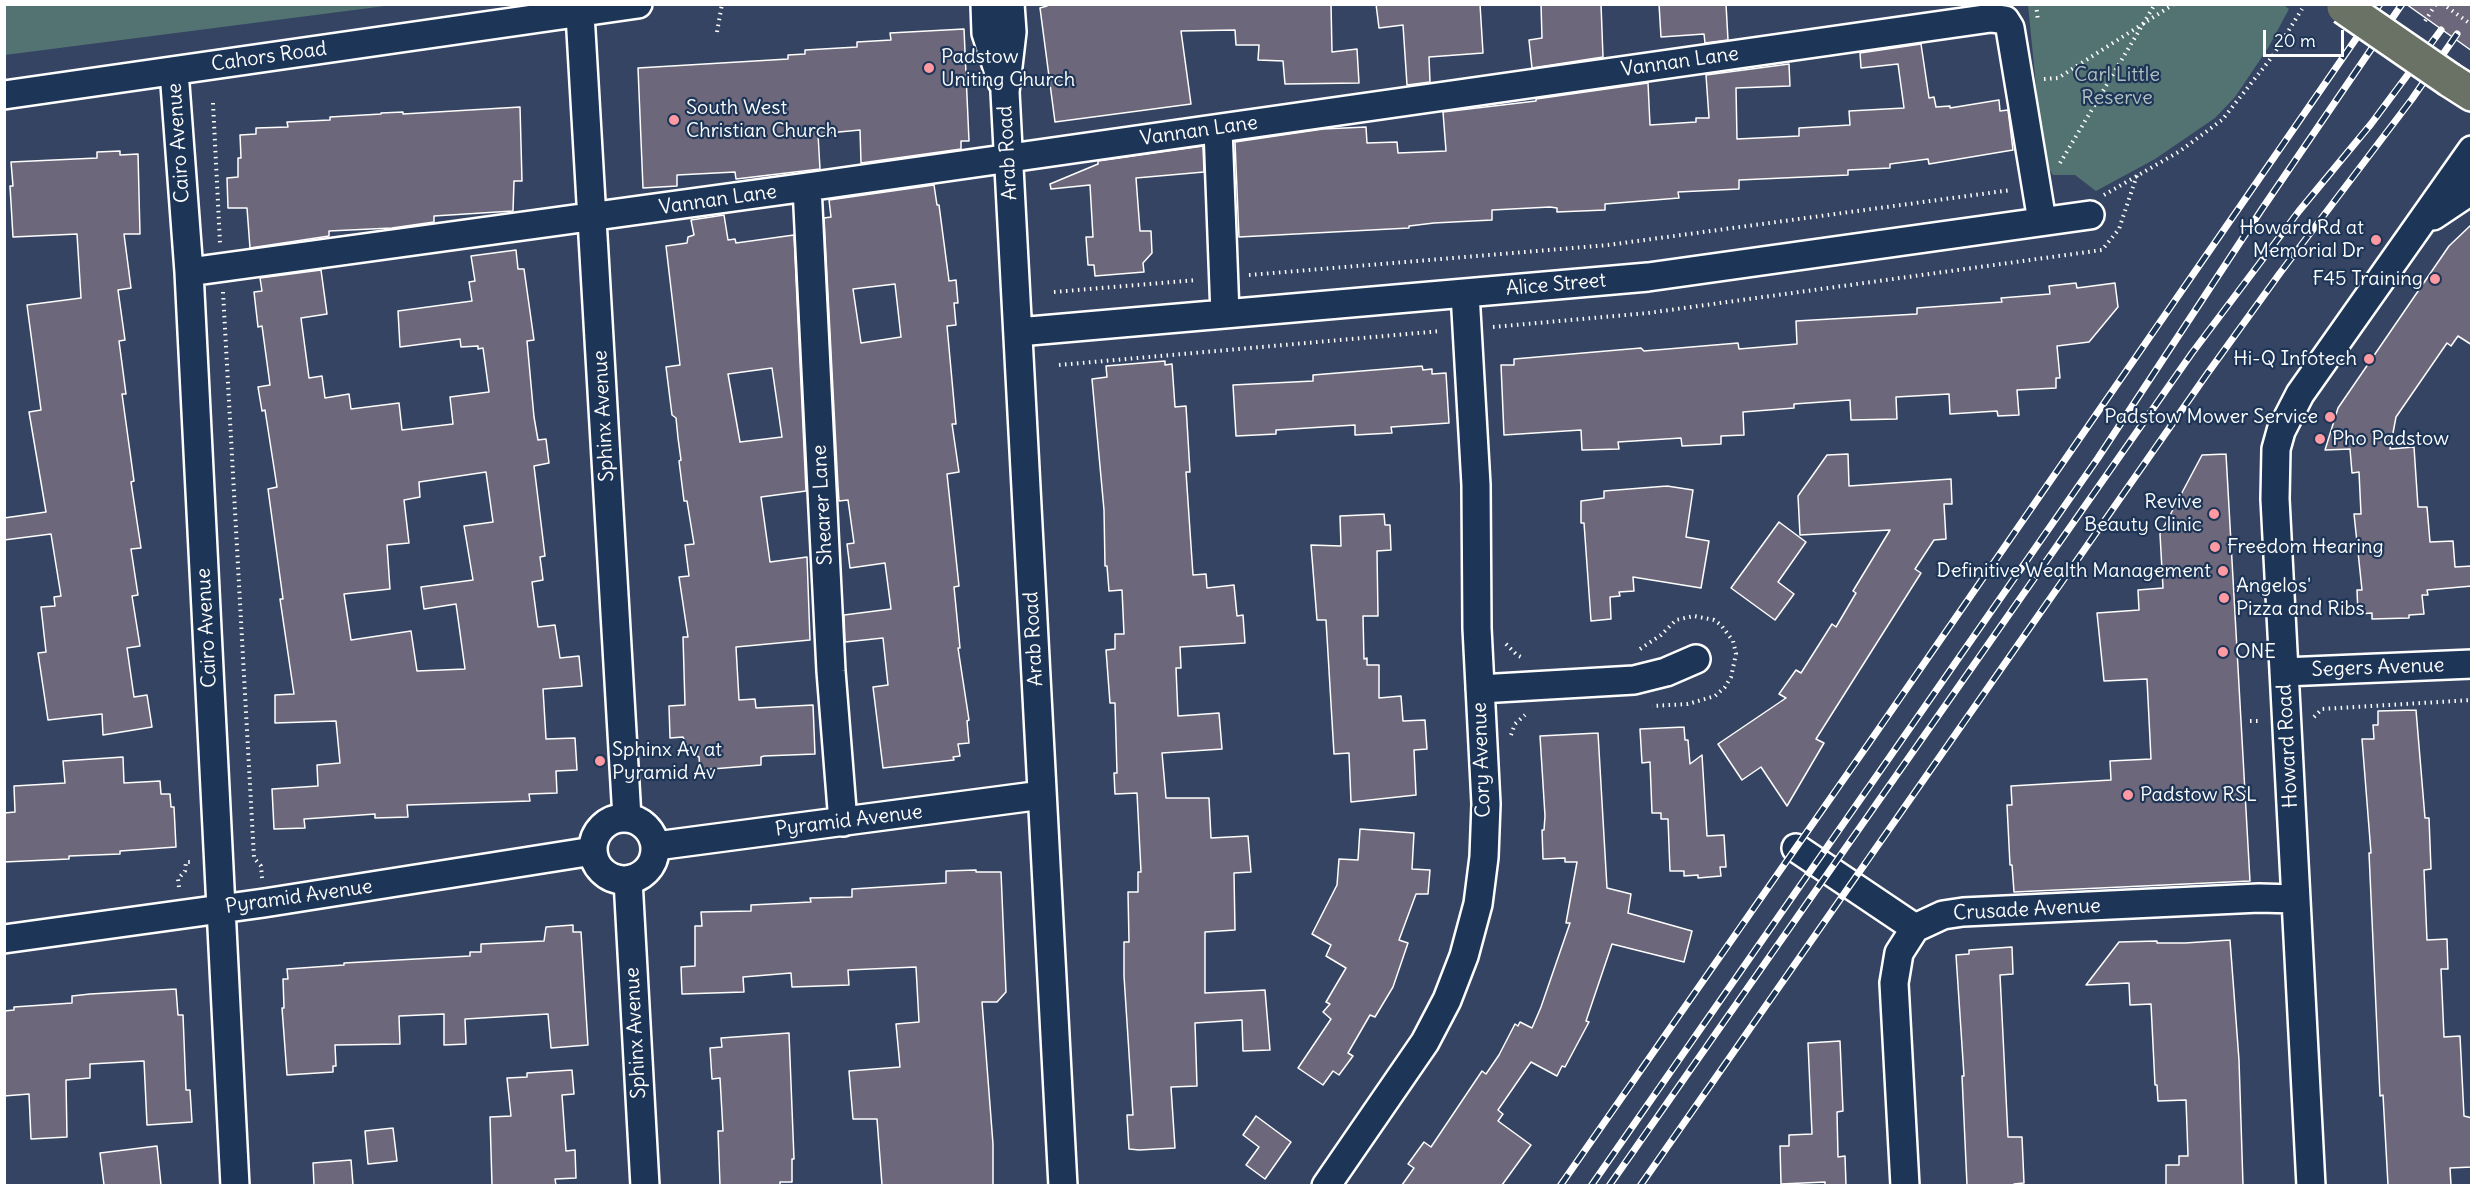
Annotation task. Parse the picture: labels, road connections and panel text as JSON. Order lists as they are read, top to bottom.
{
  "streets": {
    "street": [
      "Cahors Road",
      "Vannan Lane",
      "Cairo Avenue",
      "Arab Road",
      "Alice Street",
      "Sphinx Avenue",
      "Shearer Lane",
      "Segers Avenue",
      "Howard Road",
      "Cory Avenue",
      "Pyramid Avenue",
      "Crusade Avenue"
    ]
  },
  "crossings": [
    ["Cahors Road", "Cairo Avenue"],
    ["Cahors Road", "Sphinx Avenue"],
    ["Vannan Lane", "Cairo Avenue"],
    ["Vannan Lane", "Arab Road"],
    ["Vannan Lane", "Alice Street"],
    ["Vannan Lane", "Sphinx Avenue"],
    ["Vannan Lane", "Shearer Lane"],
    ["Cairo Avenue", "Pyramid Avenue"],
    ["Arab Road", "Alice Street"],
    ["Arab Road", "Pyramid Avenue"],
    ["Alice Street", "Cory Avenue"],
    ["Sphinx Avenue", "Pyramid Avenue"],
    ["Shearer Lane", "Pyramid Avenue"],
    ["Segers Avenue", "Howard Road"],
    ["Howard Road", "Crusade Avenue"]
  ],
  "parks": ["Carl Little Reserve"],
  "places": [
    "Padstow Uniting Church",
    "South West Christian Church",
    "Howard Rd at Memorial Dr",
    "F45 Training",
    "Hi-Q Infotech",
    "Padstow Mower Service",
    "Pho Padstow",
    "Revive Beauty Clinic",
    "Freedom Hearing",
    "Definitive Wealth Management",
    "Angelos' Pizza and Ribs",
    "ONE",
    "Sphinx Av at Pyramid Av",
    "Padstow RSL"
  ],
  "scale_bar": "20 m"
}
